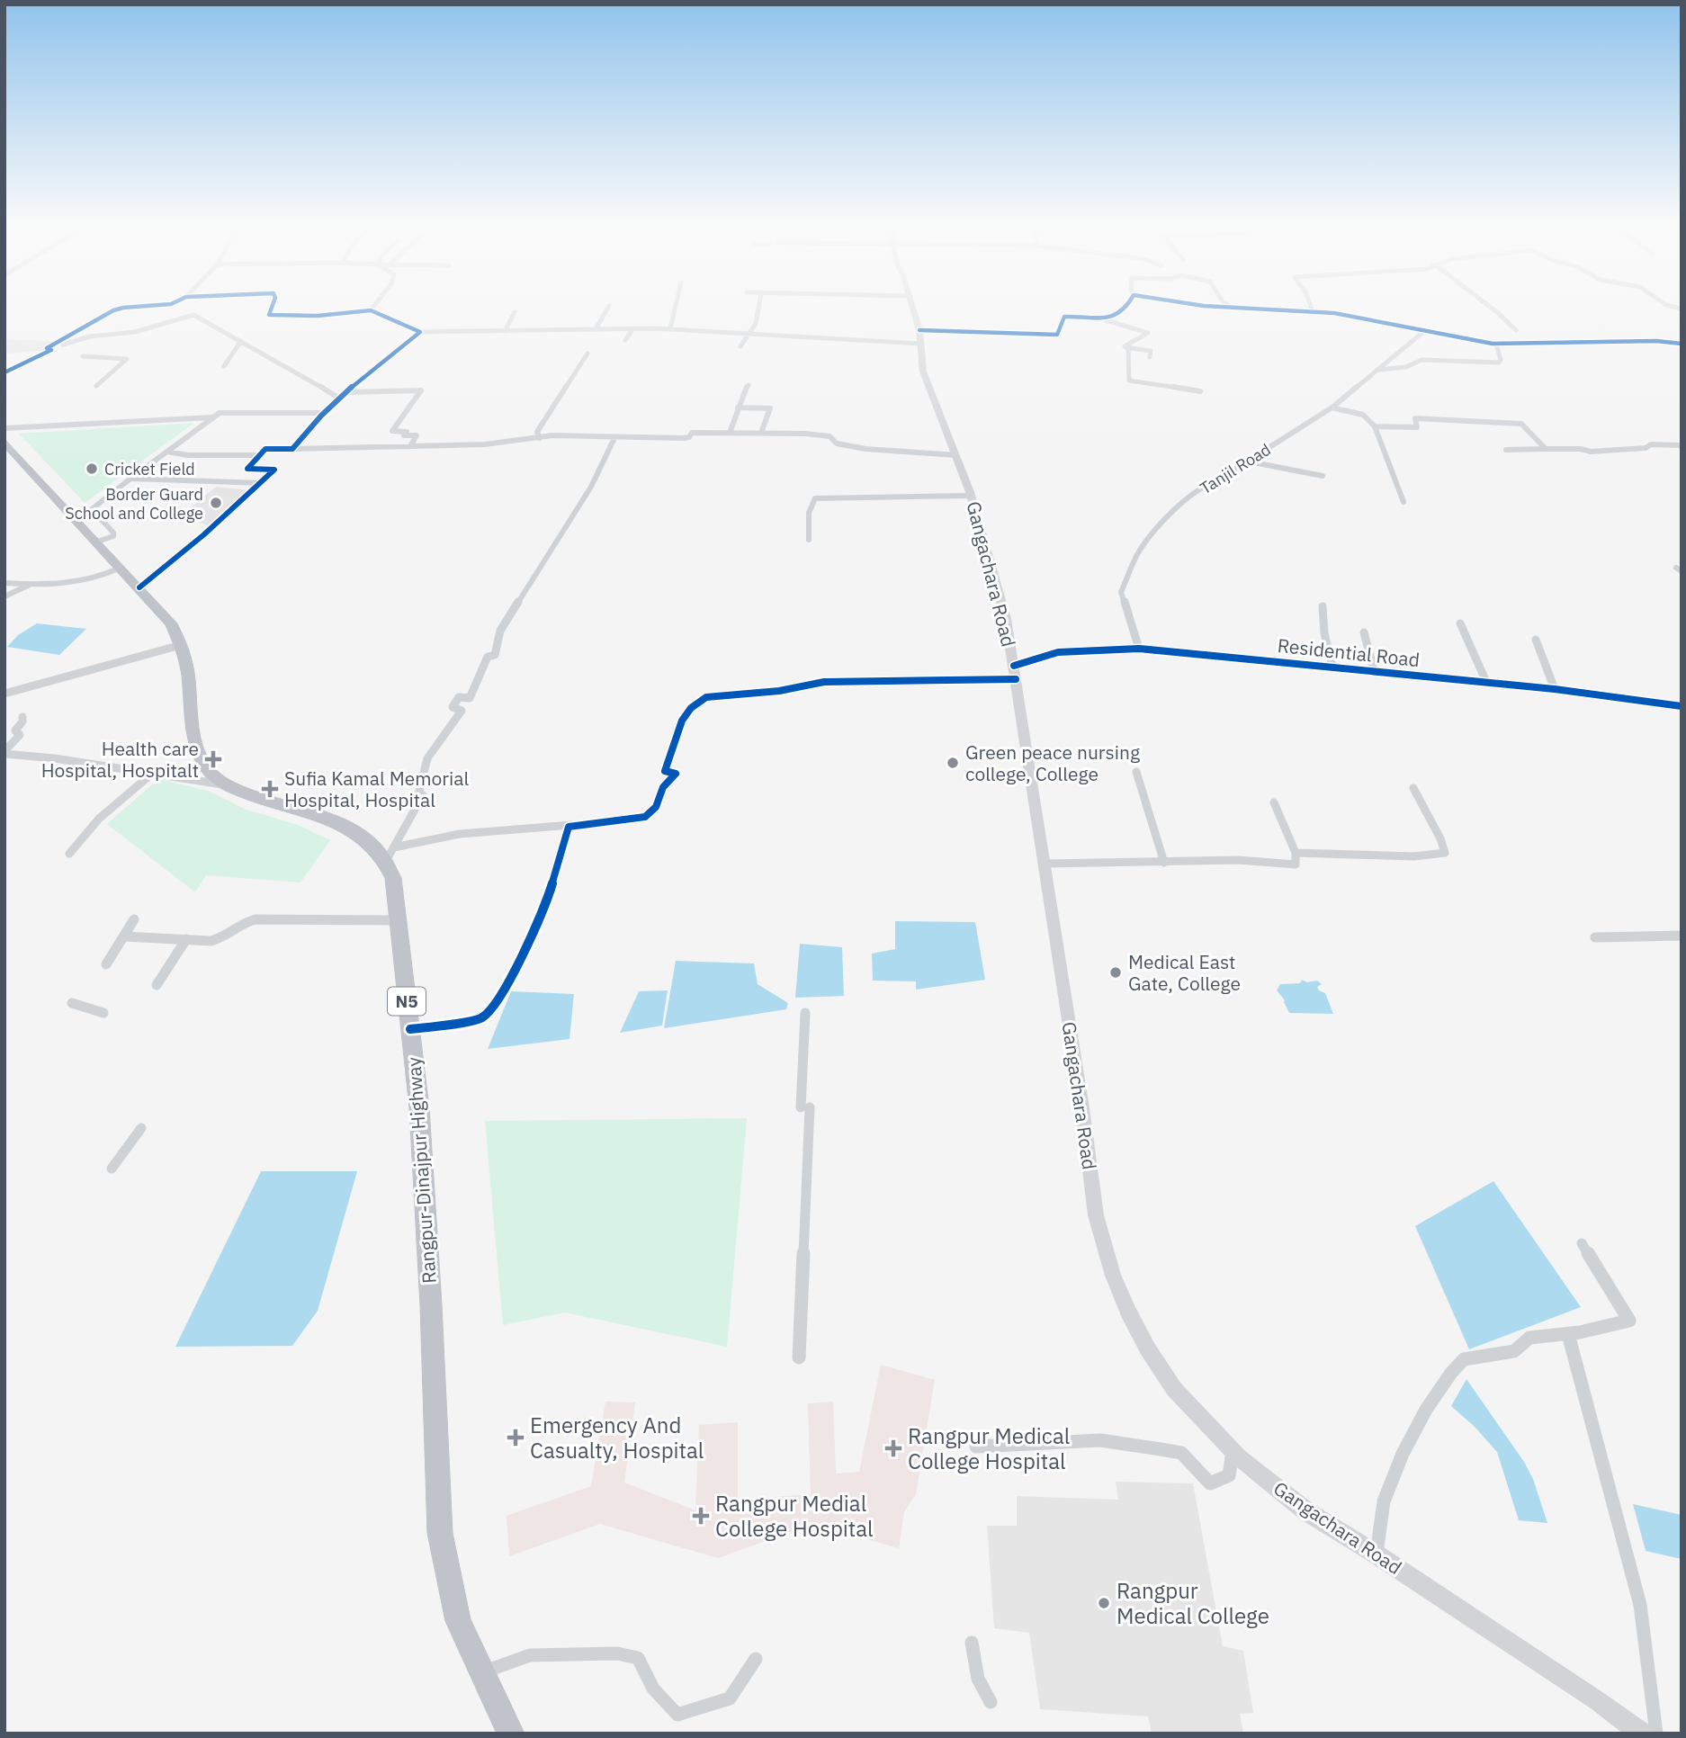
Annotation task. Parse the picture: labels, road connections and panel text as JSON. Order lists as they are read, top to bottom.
{
  "streets": {
    "highway": ["N5", "Rangpur-Dinajpur Highway"],
    "main road": ["Gangachara Road"],
    "street": ["Tanjil Road", "Residential Road"]
  },
  "crossings": [
    ["Tanjil Road", "Residential Road"],
    ["Gangachara Road", "Residential Road"]
  ],
  "places": {
    "other": [
      "Cricket Field",
      "Border Guard School and College",
      "Green peace nursing college, College",
      "Medical East Gate, College",
      "Rangpur Medical College"
    ],
    "health": [
      "Health care Hospital, Hospitalt",
      "Sufia Kamal Memorial Hospital, Hospital",
      "Emergency And Casualty, Hospital",
      "Rangpur Medical College Hospital",
      "Rangpur Medial College Hospital"
    ]
  }
}
